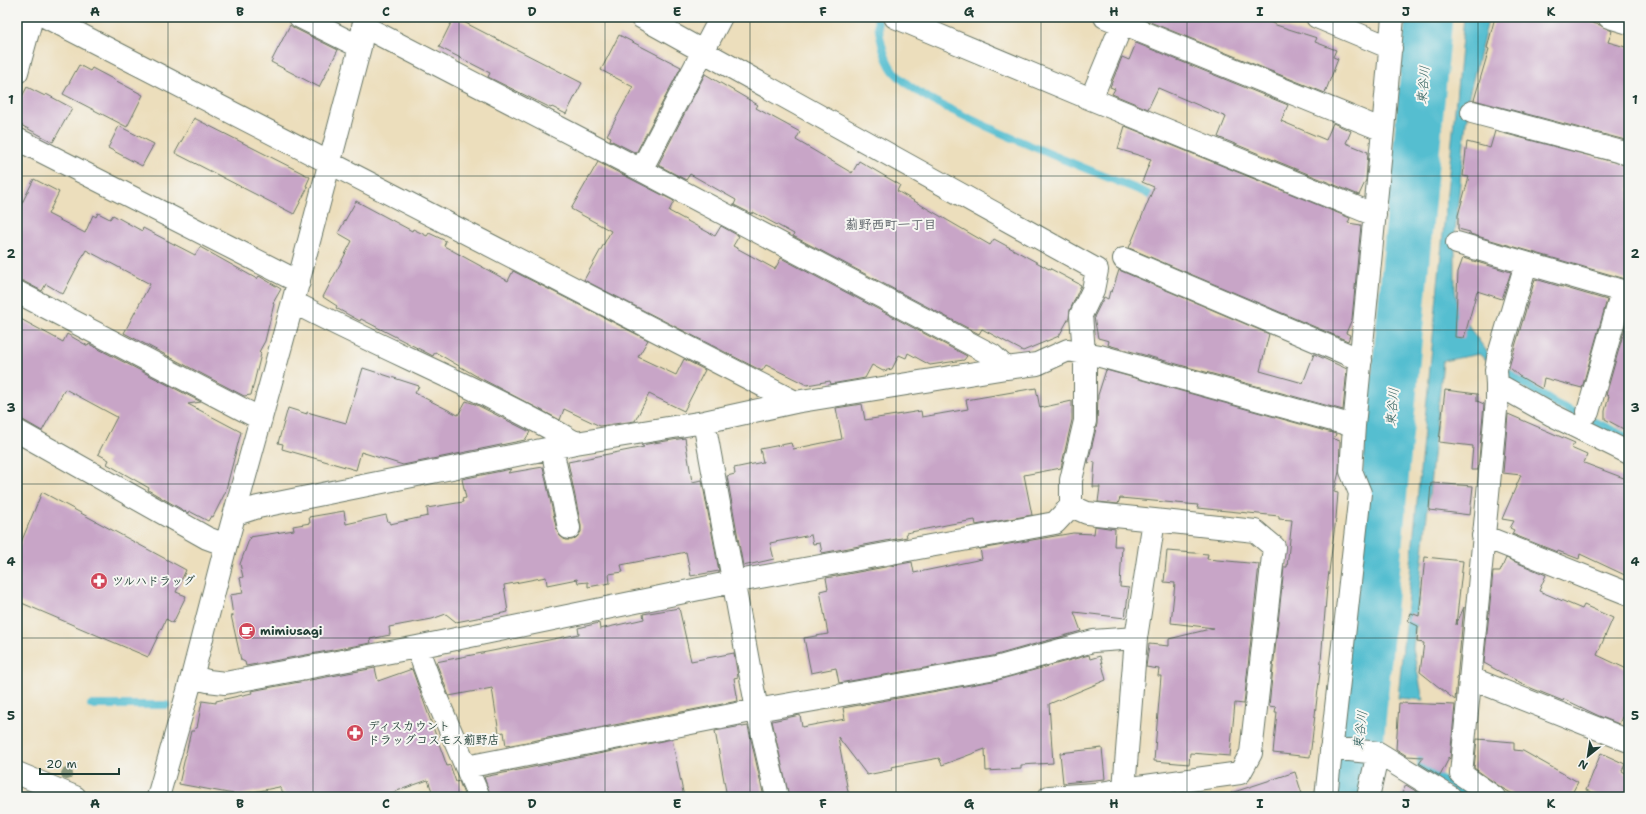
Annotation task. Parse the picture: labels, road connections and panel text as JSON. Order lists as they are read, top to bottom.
{
  "districts": ["薊野西町一丁目"],
  "water": ["東谷川"],
  "places": {
    "pharmacy": ["ツルハドラッグ", "ディスカウント ドラッグコスモス薊野店"],
    "cafe": ["mimiusagi"]
  },
  "scale_bar": "20 m",
  "north": "bottom left",
  "grid": {
    "columns": [
      "A",
      "B",
      "C",
      "D",
      "E",
      "F",
      "G",
      "H",
      "I",
      "J",
      "K"
    ],
    "rows": [
      "1",
      "2",
      "3",
      "4",
      "5"
    ]
  }
}
